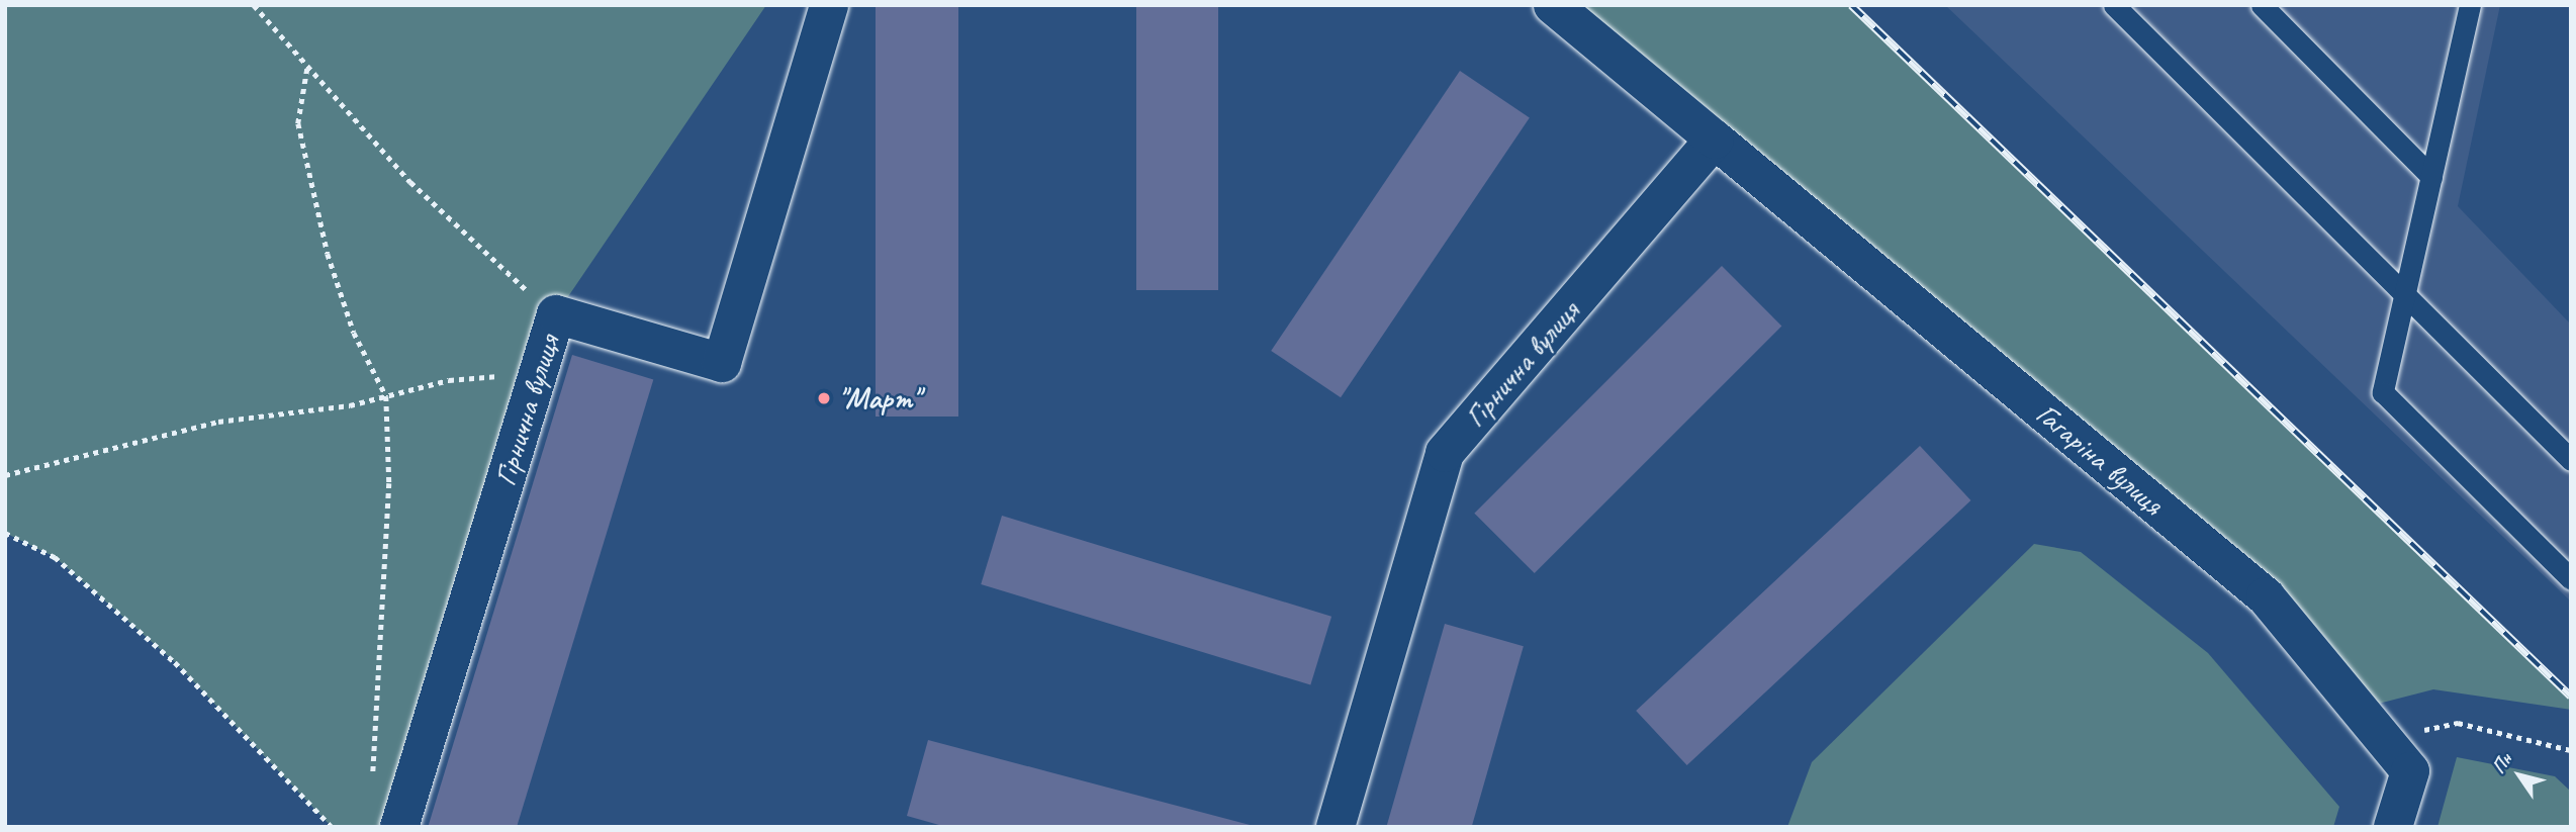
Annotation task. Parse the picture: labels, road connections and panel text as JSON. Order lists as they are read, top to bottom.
{
  "streets": {
    "street": ["Гірнична вулиця", "Гагаріна вулиця"]
  },
  "crossings": [
    ["Гірнична вулиця", "Гагаріна вулиця"]
  ],
  "places": ["\"Март\""],
  "north": "top left"
}
